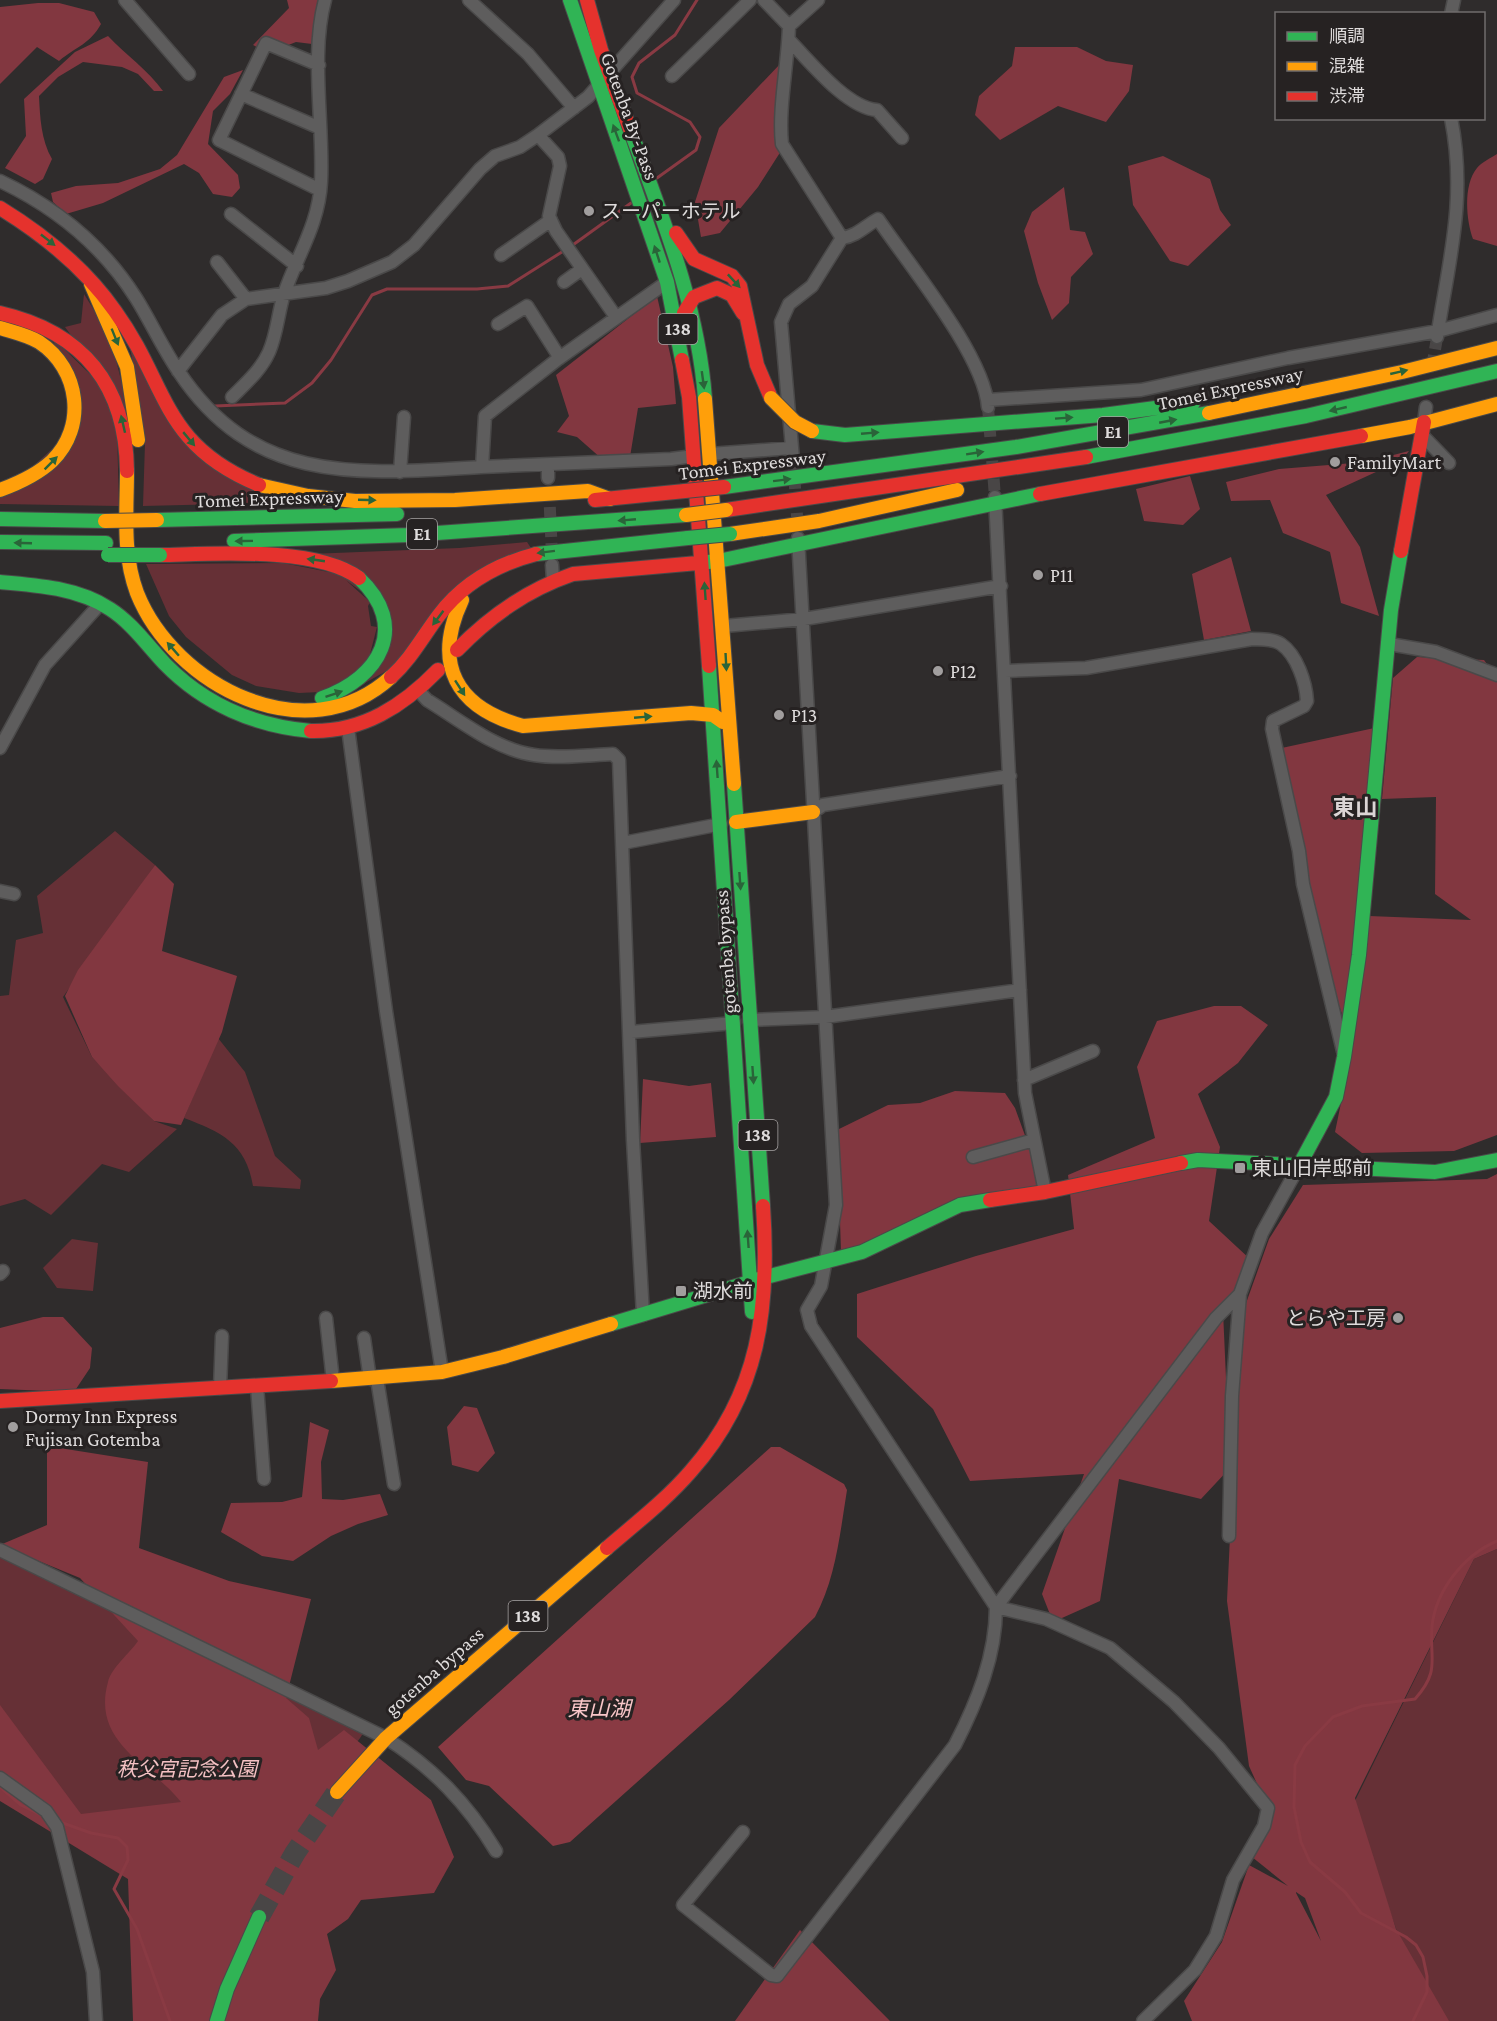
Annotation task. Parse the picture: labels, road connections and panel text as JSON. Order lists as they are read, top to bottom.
{
  "streets": {
    "main road": [
      "Gotenba By-Pass",
      "138",
      "Tomei Expressway",
      "E1",
      "gotenba bypass"
    ]
  },
  "crossings": [
    ["Gotenba By-Pass", "gotenba bypass"]
  ],
  "districts": ["東山"],
  "water": ["東山湖"],
  "parks": ["秩父宮記念公園"],
  "places": {
    "other": [
      "スーパーホテル",
      "FamilyMart",
      "P11",
      "P12",
      "P13",
      "とらや工房",
      "Dormy Inn Express Fujisan Gotemba"
    ],
    "transit": ["東山旧岸邸前", "湖水前"]
  },
  "legend": ["順調", "混雑", "渋滞"]
}
